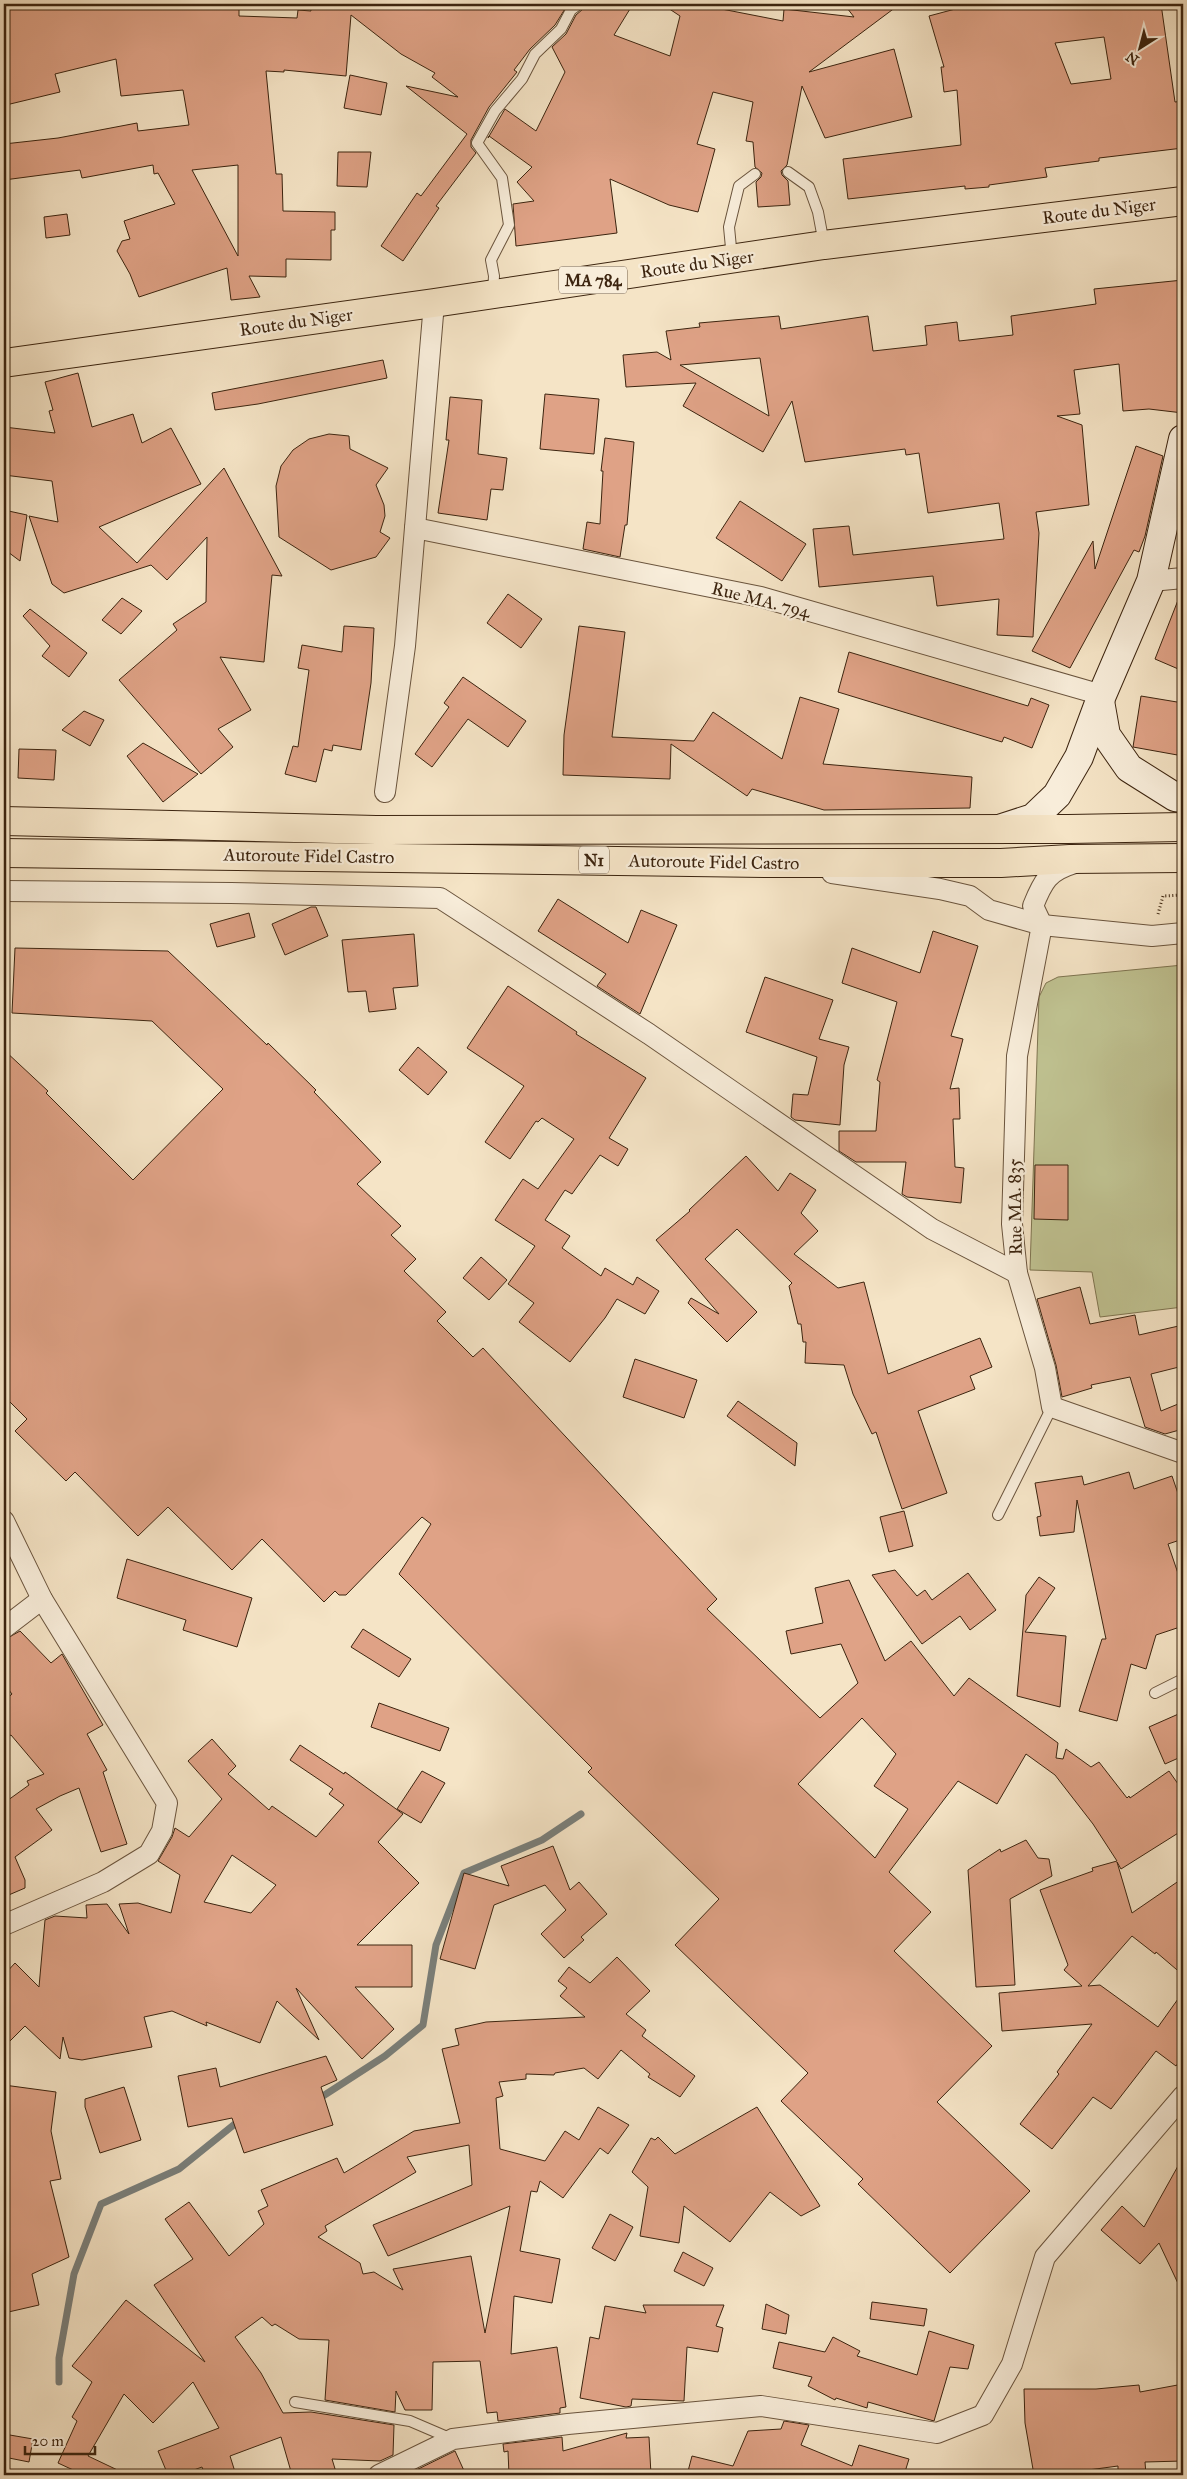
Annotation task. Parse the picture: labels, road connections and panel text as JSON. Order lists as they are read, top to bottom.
{
  "streets": {
    "main road": [
      "Route du Niger",
      "MA 784",
      "Autoroute Fidel Castro",
      "N1"
    ],
    "street": ["Rue MA. 794", "Rue MA. 835"]
  },
  "scale_bar": "20 m",
  "north": "bottom left"
}
